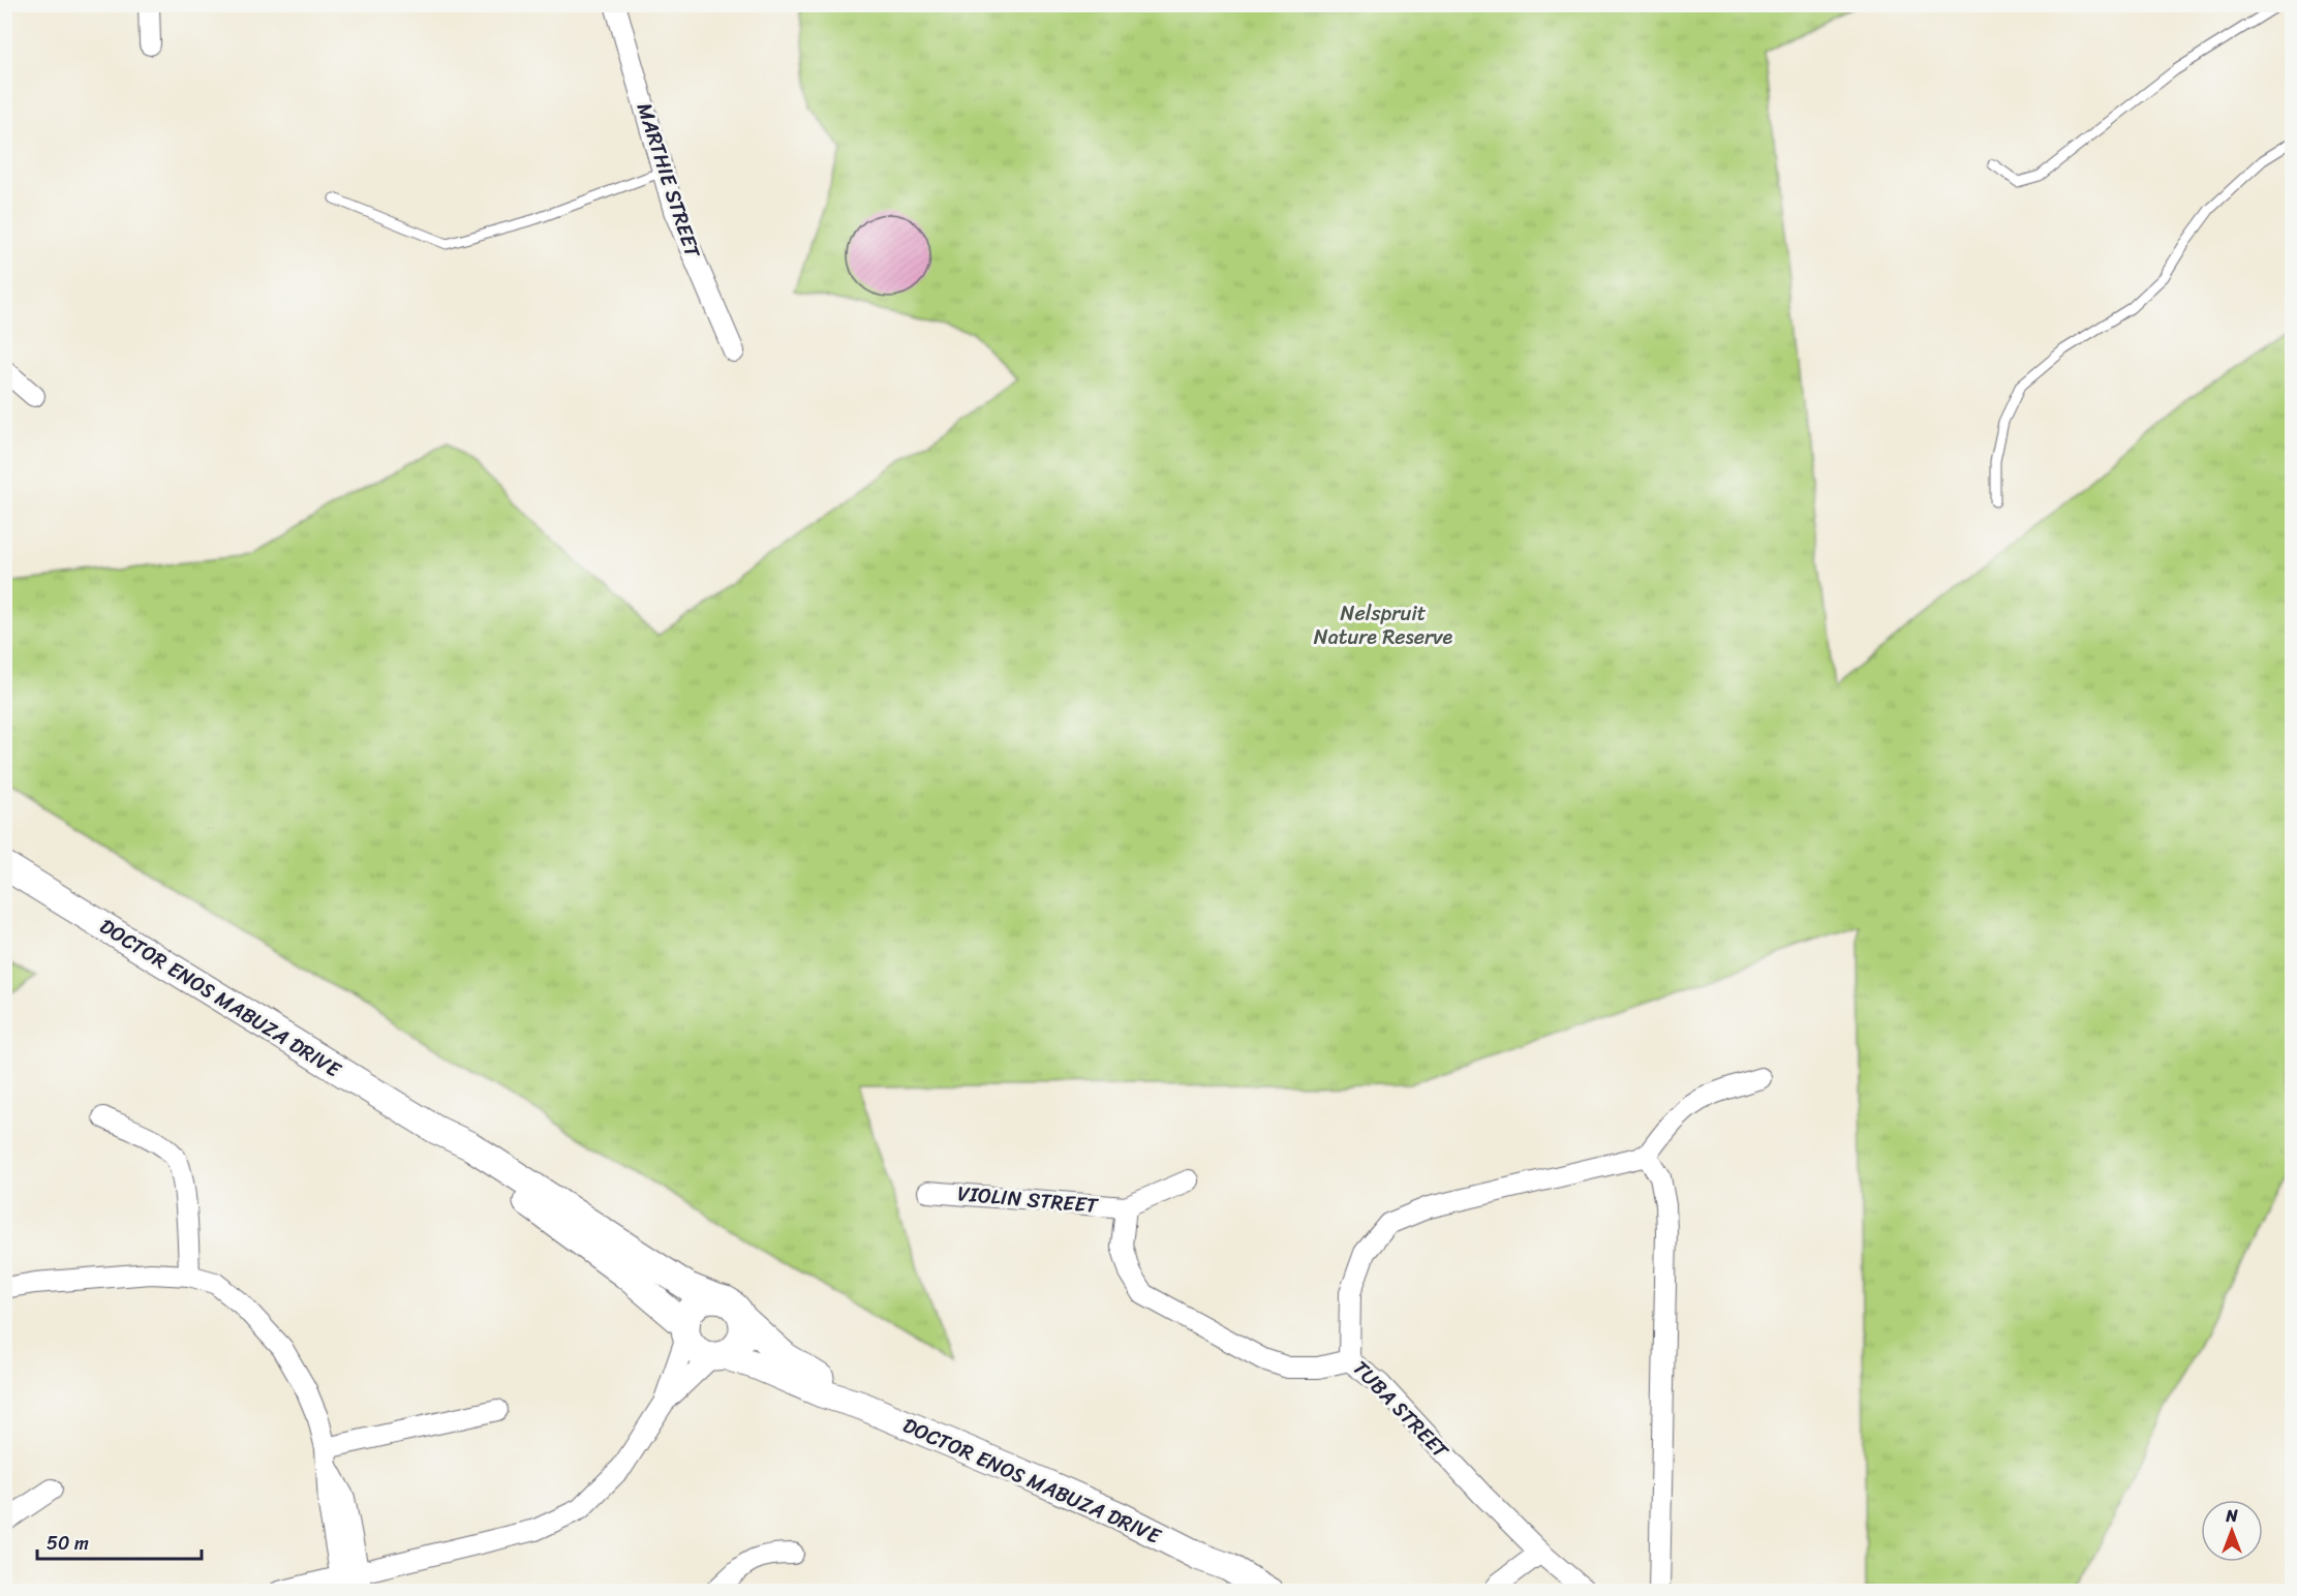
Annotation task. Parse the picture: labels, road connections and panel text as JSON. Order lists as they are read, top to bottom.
{
  "streets": {
    "main road": ["DOCTOR ENOS MABUZA DRIVE"],
    "street": ["MARTHIE STREET", "VIOLIN STREET", "TUBA STREET"]
  },
  "crossings": [
    ["VIOLIN STREET", "TUBA STREET"]
  ],
  "parks": ["Nelspruit Nature Reserve"],
  "scale_bar": "50 m",
  "north": "top"
}
